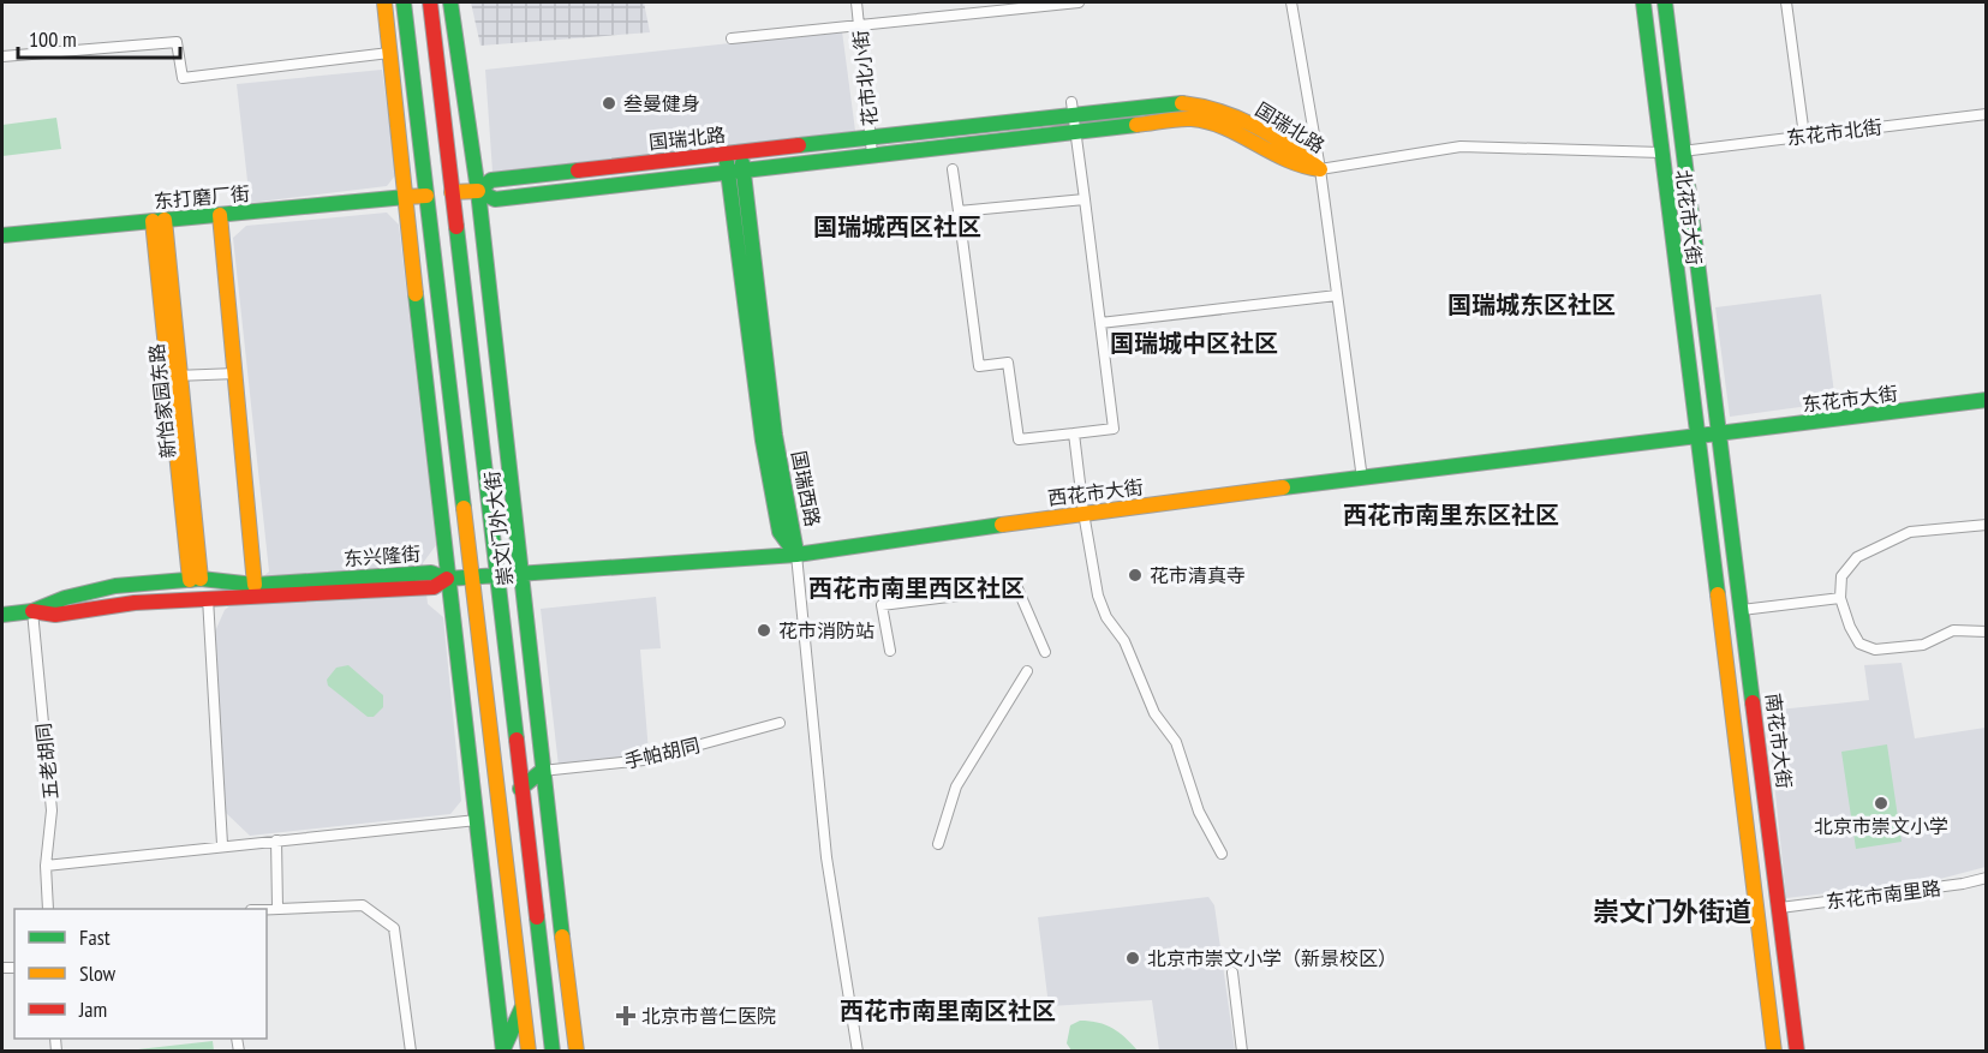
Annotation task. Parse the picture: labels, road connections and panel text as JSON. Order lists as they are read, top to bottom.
{
  "streets": {
    "street": [
      "花市北小街",
      "国瑞北路",
      "东花市北街",
      "东打磨厂街",
      "北花市大街",
      "东花市大街",
      "新怡家园东路",
      "国瑞西路",
      "西花市大街",
      "崇文门外大街",
      "东兴隆街",
      "南花市大街",
      "手帕胡同",
      "五老胡同",
      "东花市南里路"
    ]
  },
  "crossings": [
    ["花市北小街", "国瑞北路"],
    ["国瑞北路", "国瑞西路"],
    ["国瑞北路", "崇文门外大街"],
    ["东花市北街", "北花市大街"],
    ["东打磨厂街", "新怡家园东路"],
    ["东打磨厂街", "崇文门外大街"],
    ["北花市大街", "东花市大街"],
    ["北花市大街", "西花市大街"],
    ["北花市大街", "南花市大街"],
    ["东花市大街", "西花市大街"],
    ["东花市大街", "南花市大街"],
    ["新怡家园东路", "东兴隆街"],
    ["国瑞西路", "西花市大街"],
    ["西花市大街", "崇文门外大街"],
    ["西花市大街", "东兴隆街"],
    ["崇文门外大街", "手帕胡同"],
    ["东兴隆街", "五老胡同"],
    ["南花市大街", "东花市南里路"]
  ],
  "districts": [
    "国瑞城西区社区",
    "国瑞城东区社区",
    "国瑞城中区社区",
    "西花市南里东区社区",
    "西花市南里西区社区",
    "崇文门外街道",
    "西花市南里南区社区"
  ],
  "places": {
    "other": [
      "叁曼健身",
      "花市清真寺",
      "花市消防站",
      "北京市崇文小学",
      "北京市崇文小学（新景校区）"
    ],
    "health": ["北京市普仁医院"]
  },
  "legend": ["Fast", "Slow", "Jam"],
  "scale_bar": "100 m"
}
